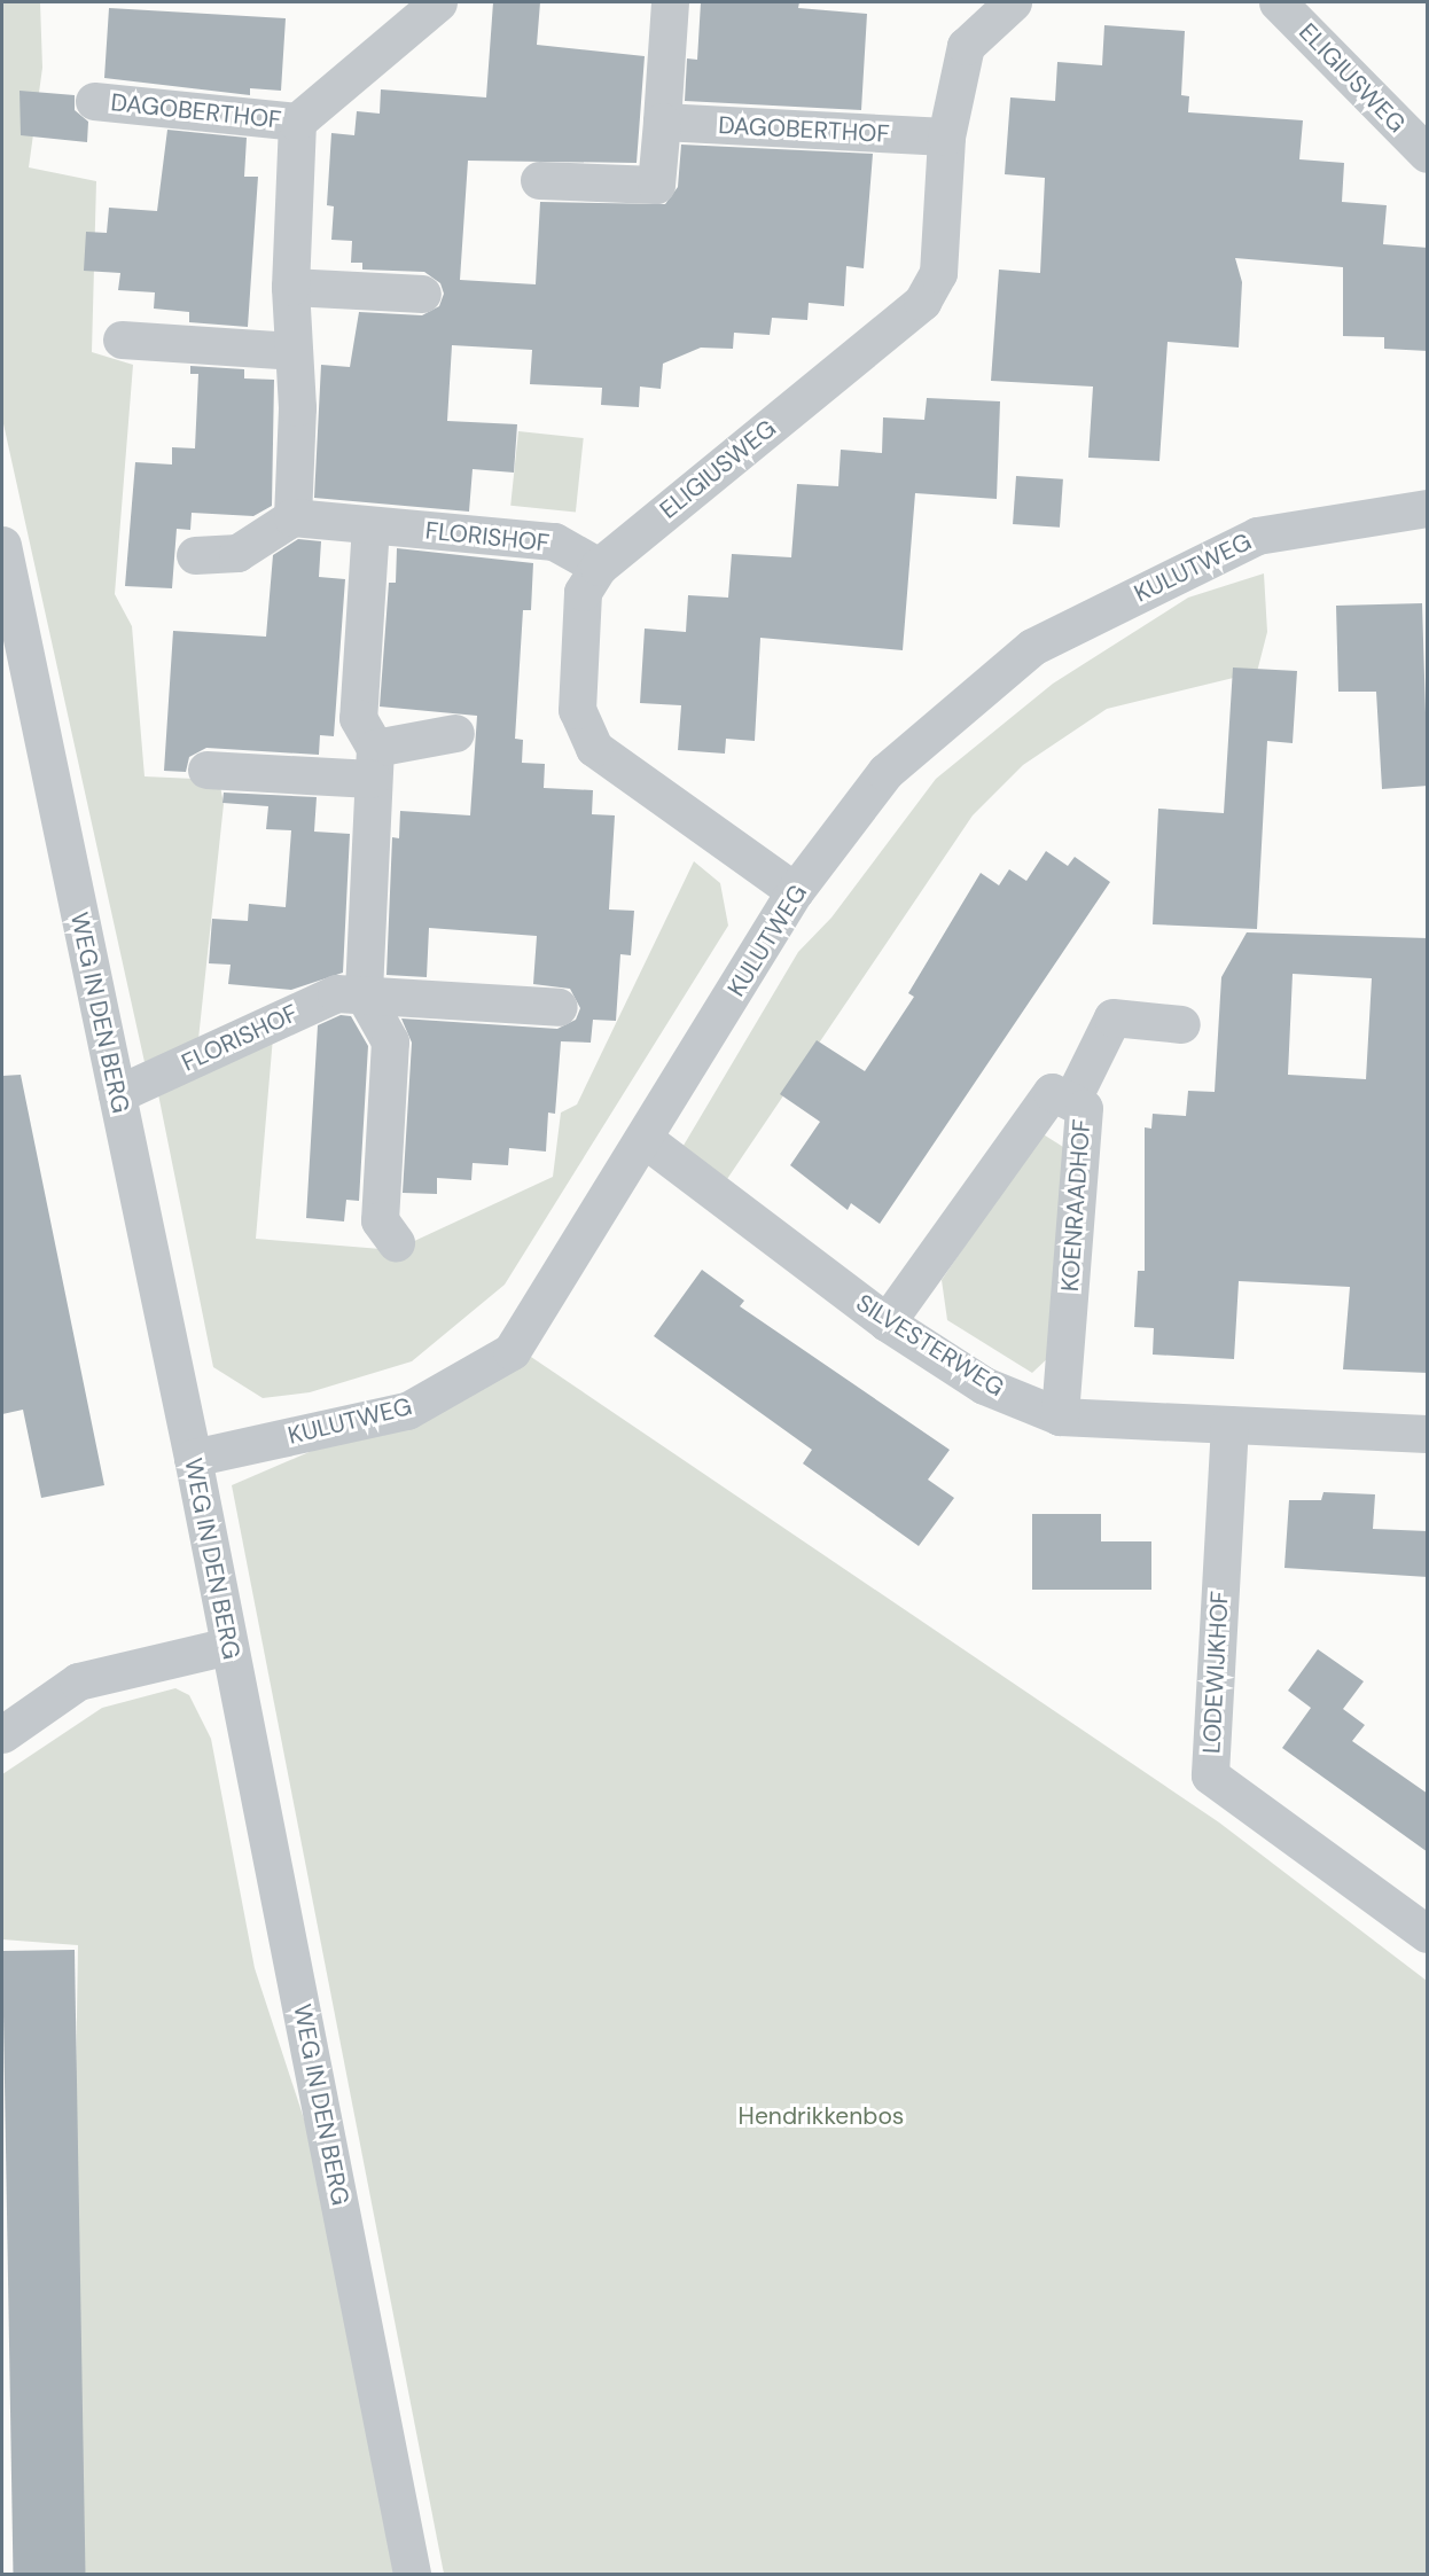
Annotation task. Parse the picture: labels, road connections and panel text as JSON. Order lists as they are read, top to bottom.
{
  "streets": {
    "street": [
      "ELIGIUSWEG",
      "DAGOBERTHOF",
      "FLORISHOF",
      "KULUTWEG",
      "WEG IN DEN BERG",
      "KOENRAADHOF",
      "SILVESTERWEG",
      "LODEWIJKHOF"
    ]
  },
  "crossings": [
    ["ELIGIUSWEG", "DAGOBERTHOF"],
    ["ELIGIUSWEG", "FLORISHOF"],
    ["ELIGIUSWEG", "KULUTWEG"],
    ["DAGOBERTHOF", "FLORISHOF"],
    ["FLORISHOF", "WEG IN DEN BERG"],
    ["KULUTWEG", "WEG IN DEN BERG"],
    ["KULUTWEG", "SILVESTERWEG"],
    ["KOENRAADHOF", "SILVESTERWEG"],
    ["SILVESTERWEG", "LODEWIJKHOF"]
  ],
  "parks": ["Hendrikkenbos"]
}
